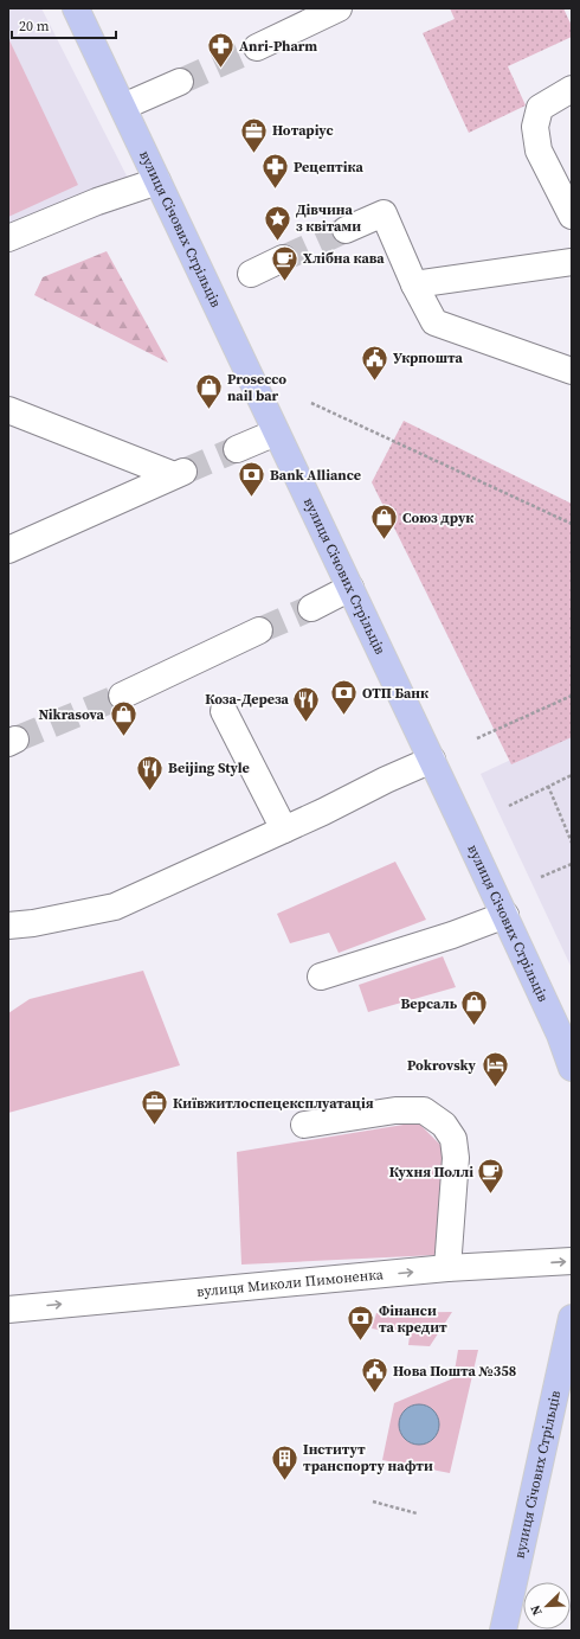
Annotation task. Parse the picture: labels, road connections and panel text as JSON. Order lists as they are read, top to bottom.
{
  "streets": {
    "main road": ["вулиця Січових Стрільців"],
    "street": ["вулиця Миколи Пимоненка"]
  },
  "one_way": ["вулиця Миколи Пимоненка"],
  "places": {
    "pharmacy": ["Anri-Pharm", "Рецептіка"],
    "office": ["Нотаріус", "Київжитлоспецексплуатація"],
    "place": ["Дівчина з квітами"],
    "cafe": ["Хлібна кава", "Кухня Поллі"],
    "public building": ["Укрпошта", "Нова Пошта №358"],
    "shop": [
      "Prosecco nail bar",
      "Союз друк",
      "Nikrasova",
      "Версаль"
    ],
    "bank": ["Bank Alliance", "ОТП Банк", "Фінанси та кредит"],
    "restaurant": ["Коза-Дереза", "Beijing Style"],
    "hotel": ["Pokrovsky"],
    "building": ["Інститут транспорту нафти"]
  },
  "scale_bar": "20 m",
  "north": "bottom left"
}
